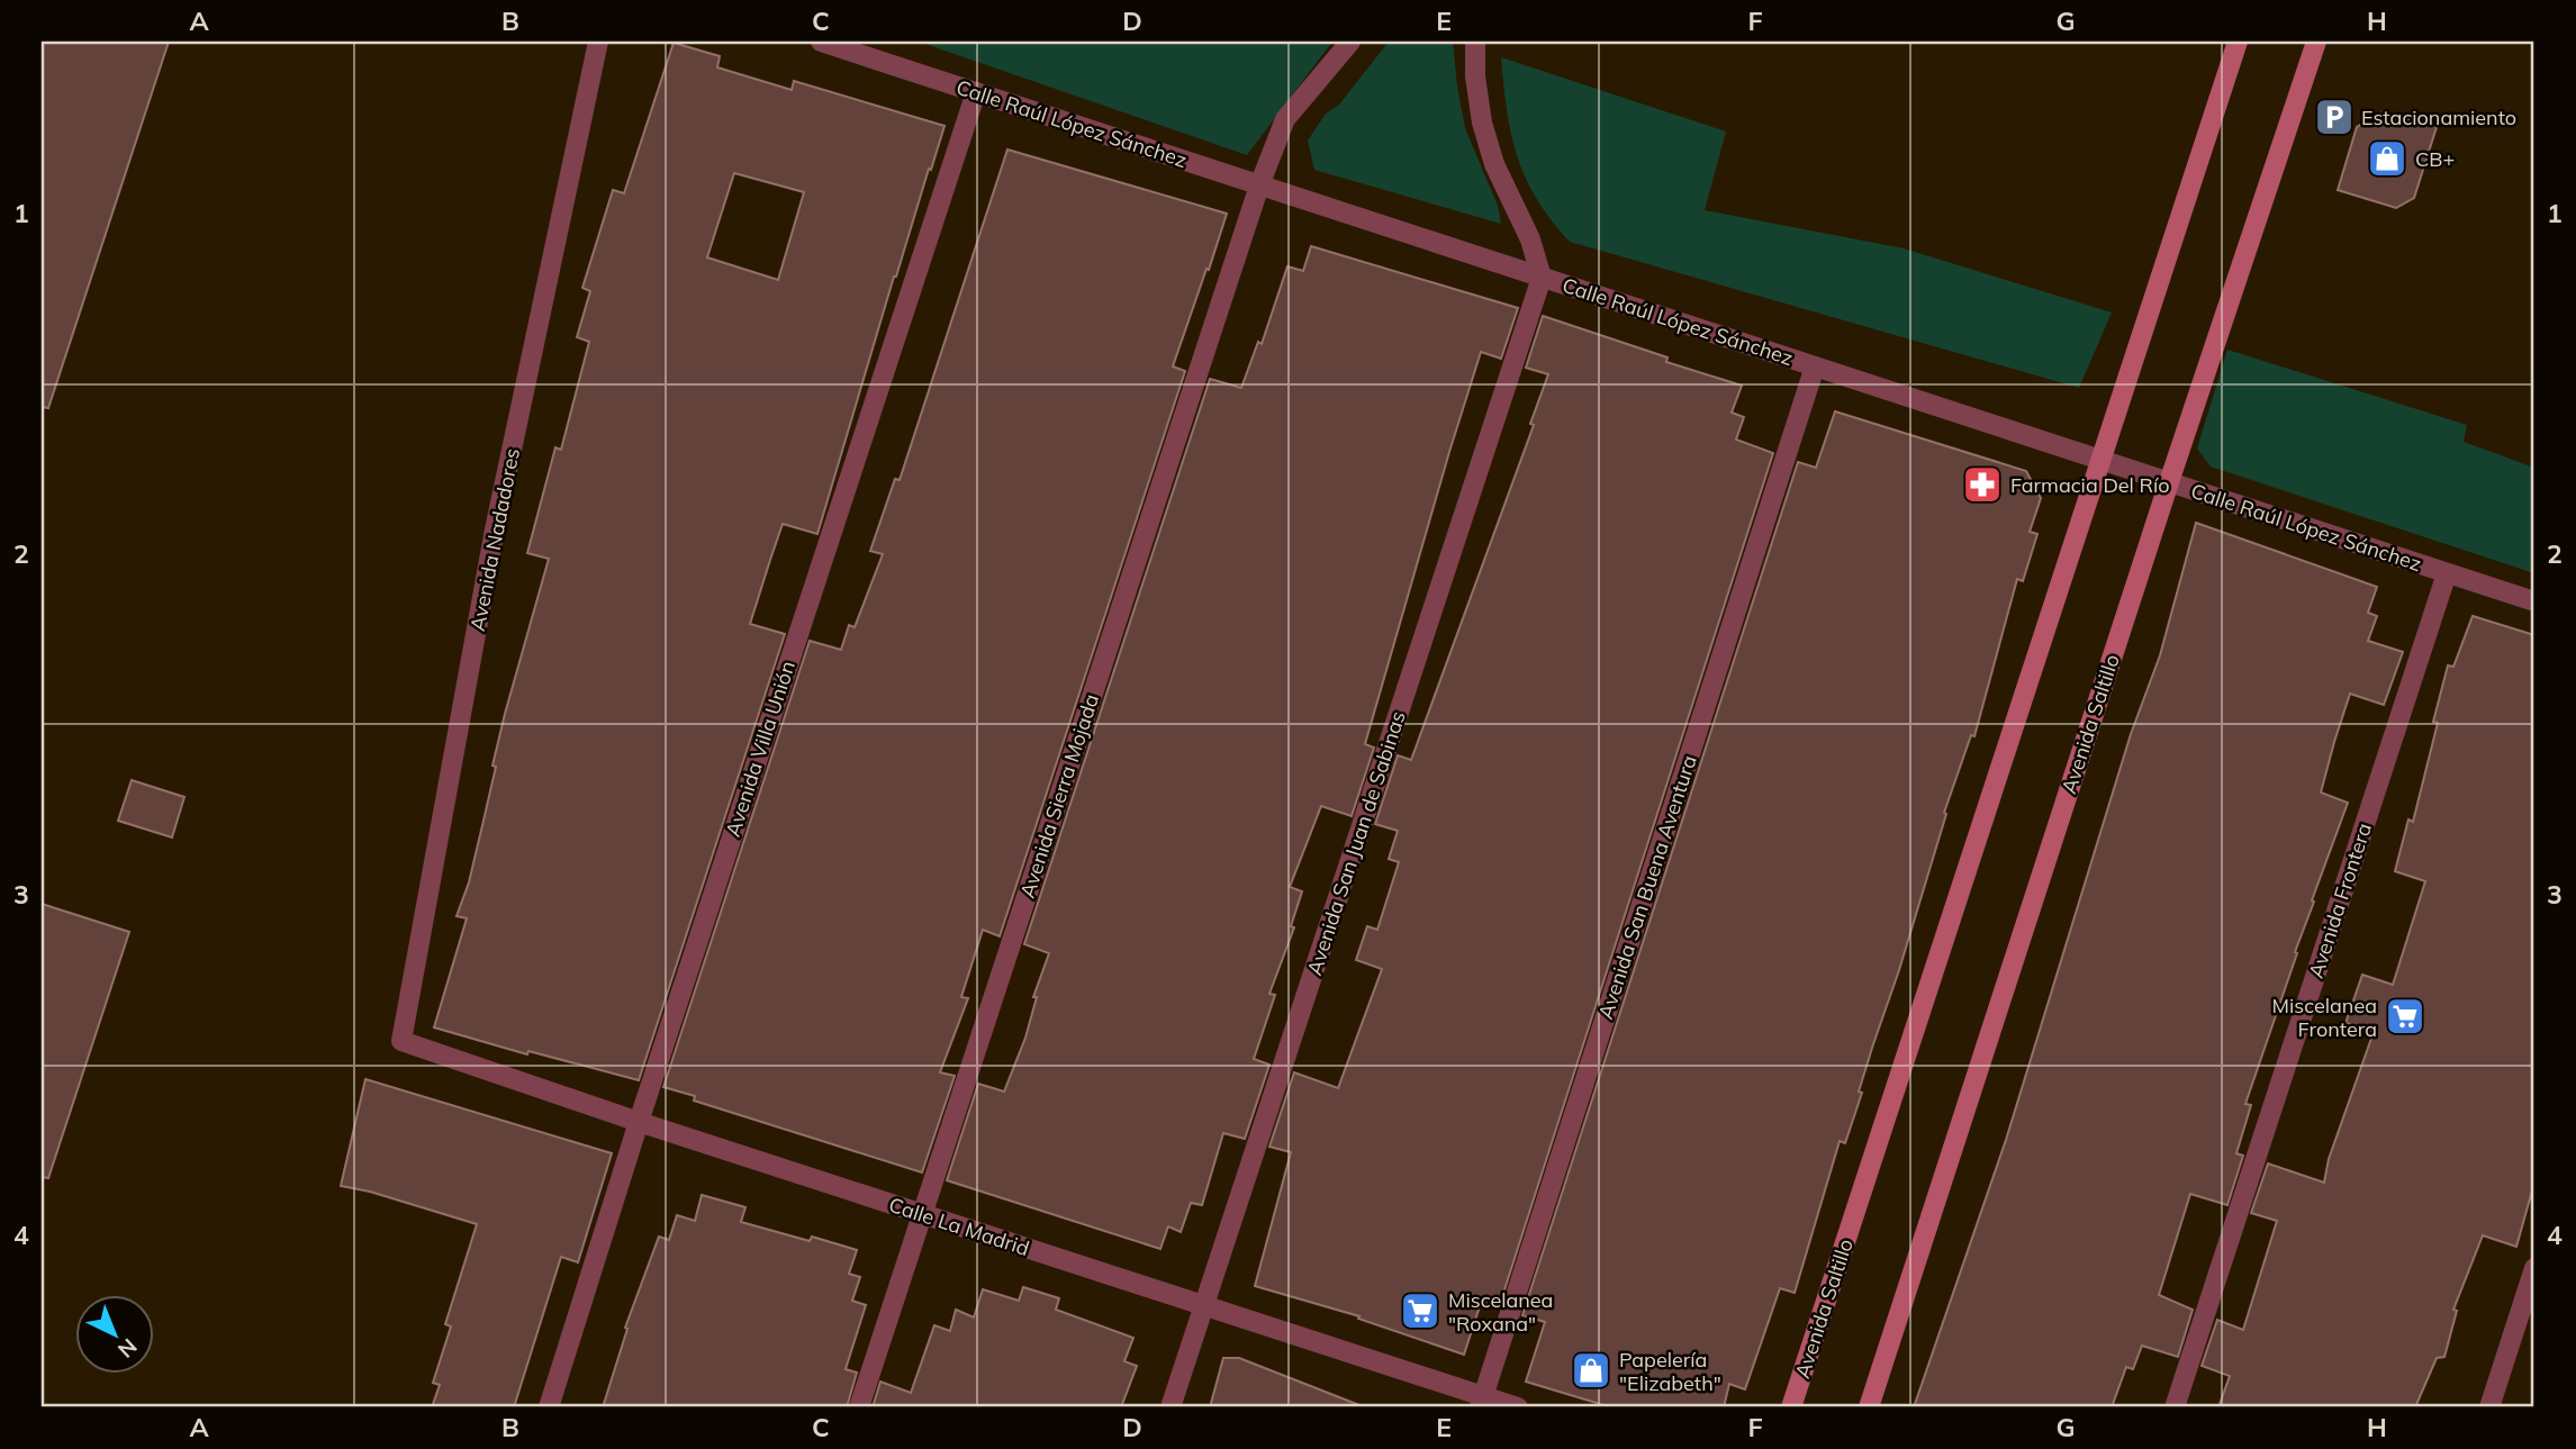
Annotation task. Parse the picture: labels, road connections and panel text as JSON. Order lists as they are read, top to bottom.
{
  "streets": {
    "street": [
      "Calle Raúl López Sánchez",
      "Avenida Nadadores",
      "Avenida Saltillo",
      "Avenida Villa Unión",
      "Avenida Sierra Mojada",
      "Avenida San Juan de Sabinas",
      "Avenida San Buena Aventura",
      "Avenida Frontera",
      "Calle La Madrid"
    ]
  },
  "crossings": [
    ["Calle Raúl López Sánchez", "Avenida Saltillo"],
    ["Calle Raúl López Sánchez", "Avenida Villa Unión"],
    ["Calle Raúl López Sánchez", "Avenida Sierra Mojada"],
    ["Calle Raúl López Sánchez", "Avenida San Juan de Sabinas"],
    ["Calle Raúl López Sánchez", "Avenida San Buena Aventura"],
    ["Calle Raúl López Sánchez", "Avenida Frontera"],
    ["Avenida Nadadores", "Calle La Madrid"],
    ["Avenida Villa Unión", "Calle La Madrid"],
    ["Avenida Sierra Mojada", "Calle La Madrid"],
    ["Avenida San Juan de Sabinas", "Calle La Madrid"],
    ["Avenida San Buena Aventura", "Calle La Madrid"]
  ],
  "places": {
    "parking": ["Estacionamiento"],
    "shop": ["CB+", "Papelería \"Elizabeth\""],
    "pharmacy": ["Farmacia Del Río"],
    "supermarket": ["Miscelanea Frontera", "Miscelanea \"Roxana\""]
  },
  "north": "bottom right",
  "grid": {
    "columns": [
      "A",
      "B",
      "C",
      "D",
      "E",
      "F",
      "G",
      "H"
    ],
    "rows": [
      "1",
      "2",
      "3",
      "4"
    ]
  }
}
